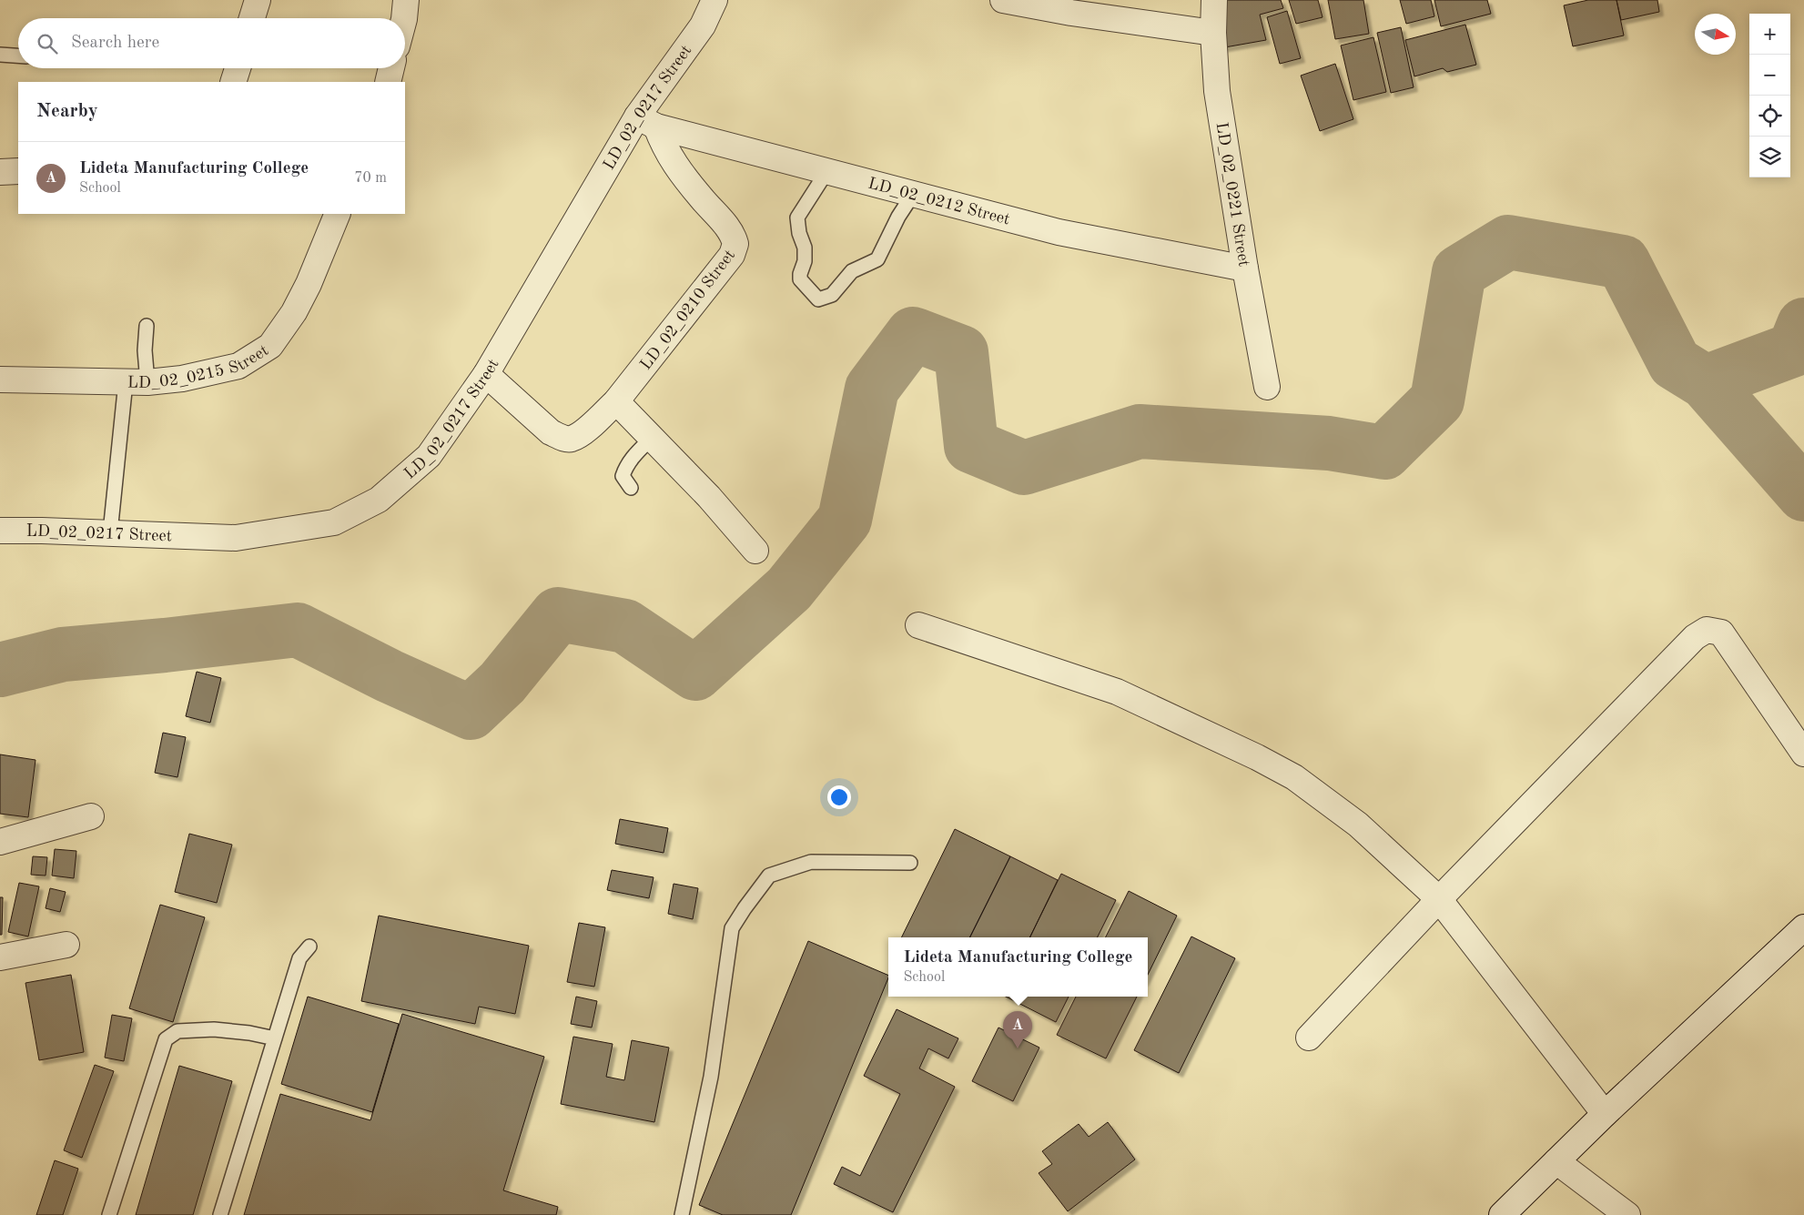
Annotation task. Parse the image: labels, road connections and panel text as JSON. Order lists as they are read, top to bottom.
{
  "streets": {
    "street": [
      "LD_02_0217 Street",
      "LD_02_0221 Street",
      "LD_02_0212 Street",
      "LD_02_0210 Street",
      "LD_02_0215 Street"
    ]
  },
  "crossings": [
    ["LD_02_0217 Street", "LD_02_0212 Street"],
    ["LD_02_0217 Street", "LD_02_0210 Street"],
    ["LD_02_0221 Street", "LD_02_0212 Street"],
    ["LD_02_0212 Street", "LD_02_0210 Street"]
  ],
  "north": "right",
  "page": {
    "map_buttons": ["+", "−"],
    "search": "Search here",
    "heading": "Nearby",
    "list": [
      {
        "mark": "A",
        "name": "Lideta Manufacturing College",
        "note": "School",
        "value": "70 m"
      }
    ],
    "popup": ["Lideta Manufacturing College", "School"],
    "pins": "A"
  }
}
